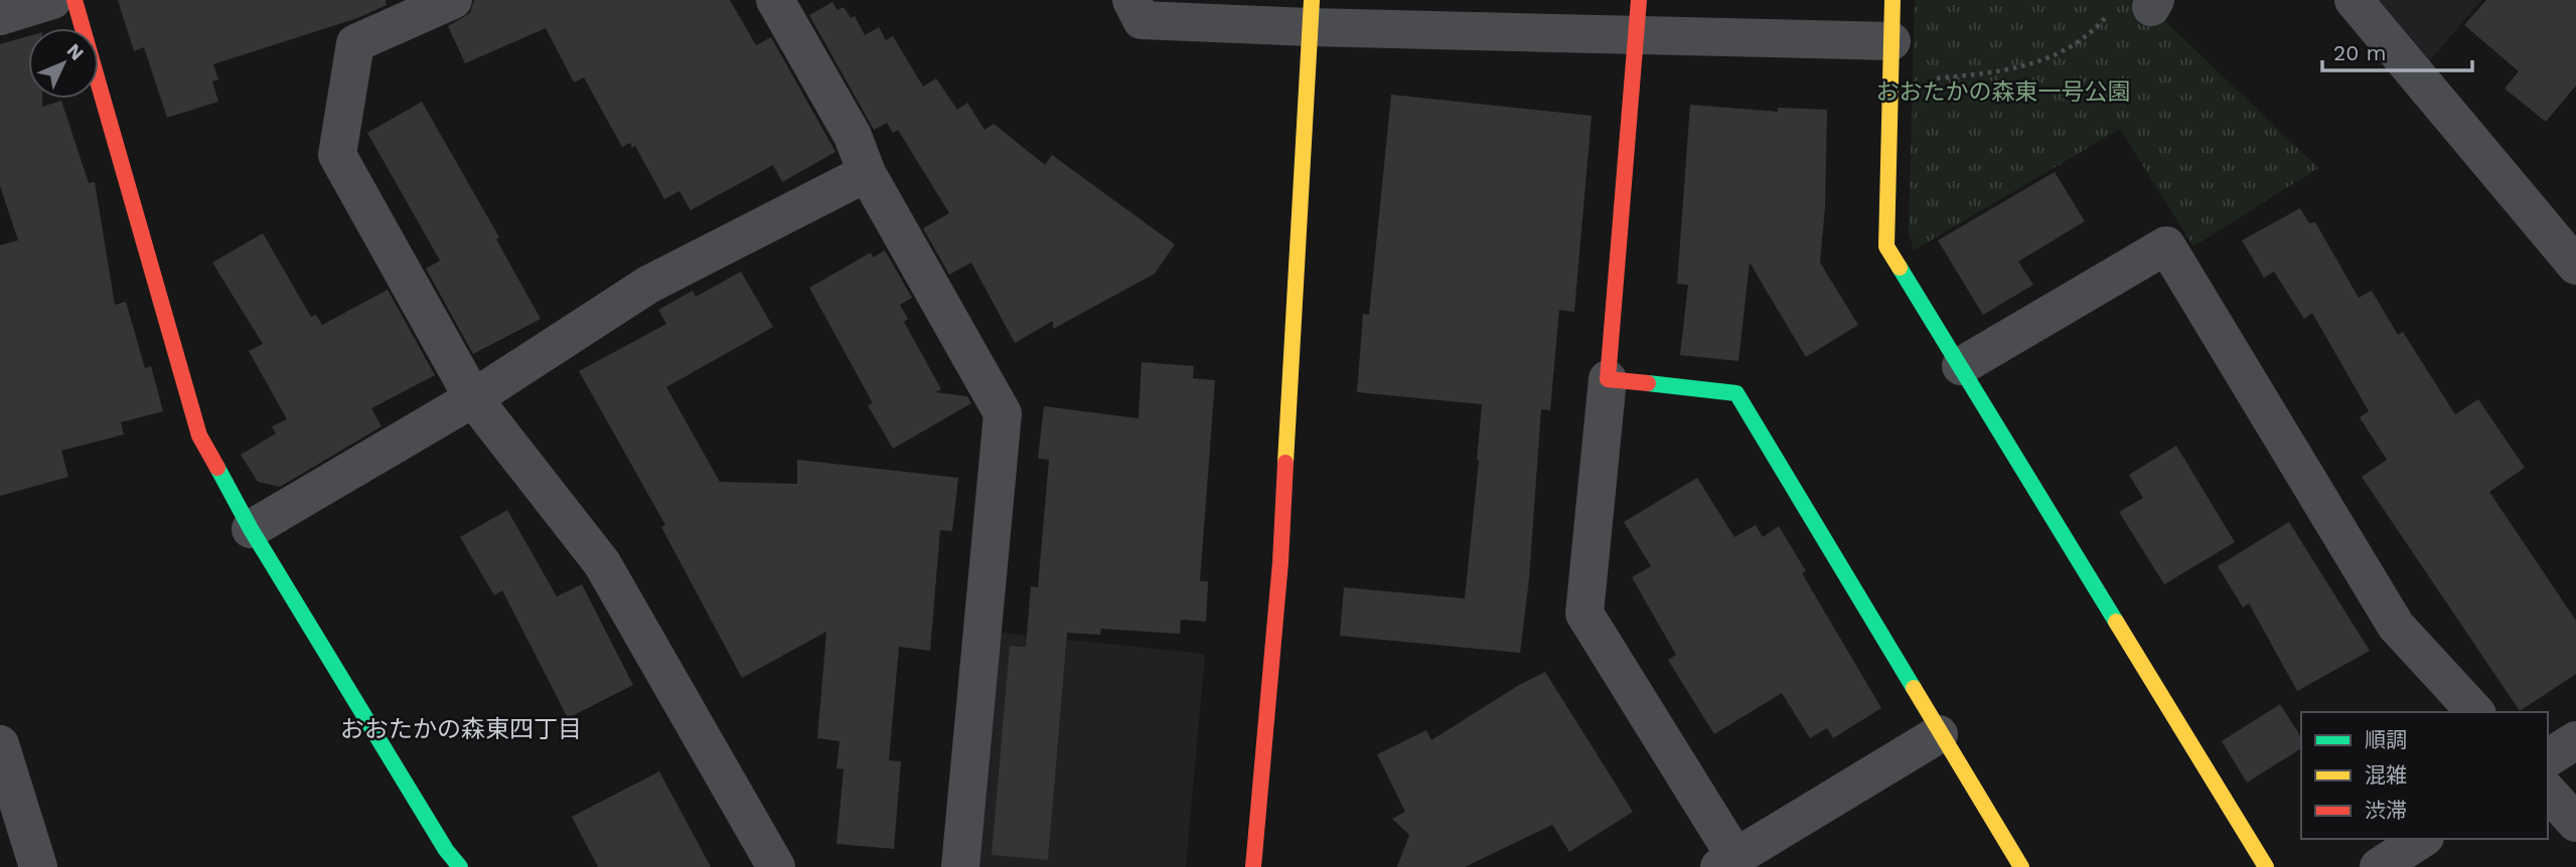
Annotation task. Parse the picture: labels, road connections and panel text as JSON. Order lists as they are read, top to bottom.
{
  "districts": ["おおたかの森東四丁目"],
  "parks": ["おおたかの森東一号公園"],
  "legend": ["順調", "混雑", "渋滞"],
  "scale_bar": "20 m",
  "north": "top right"
}
